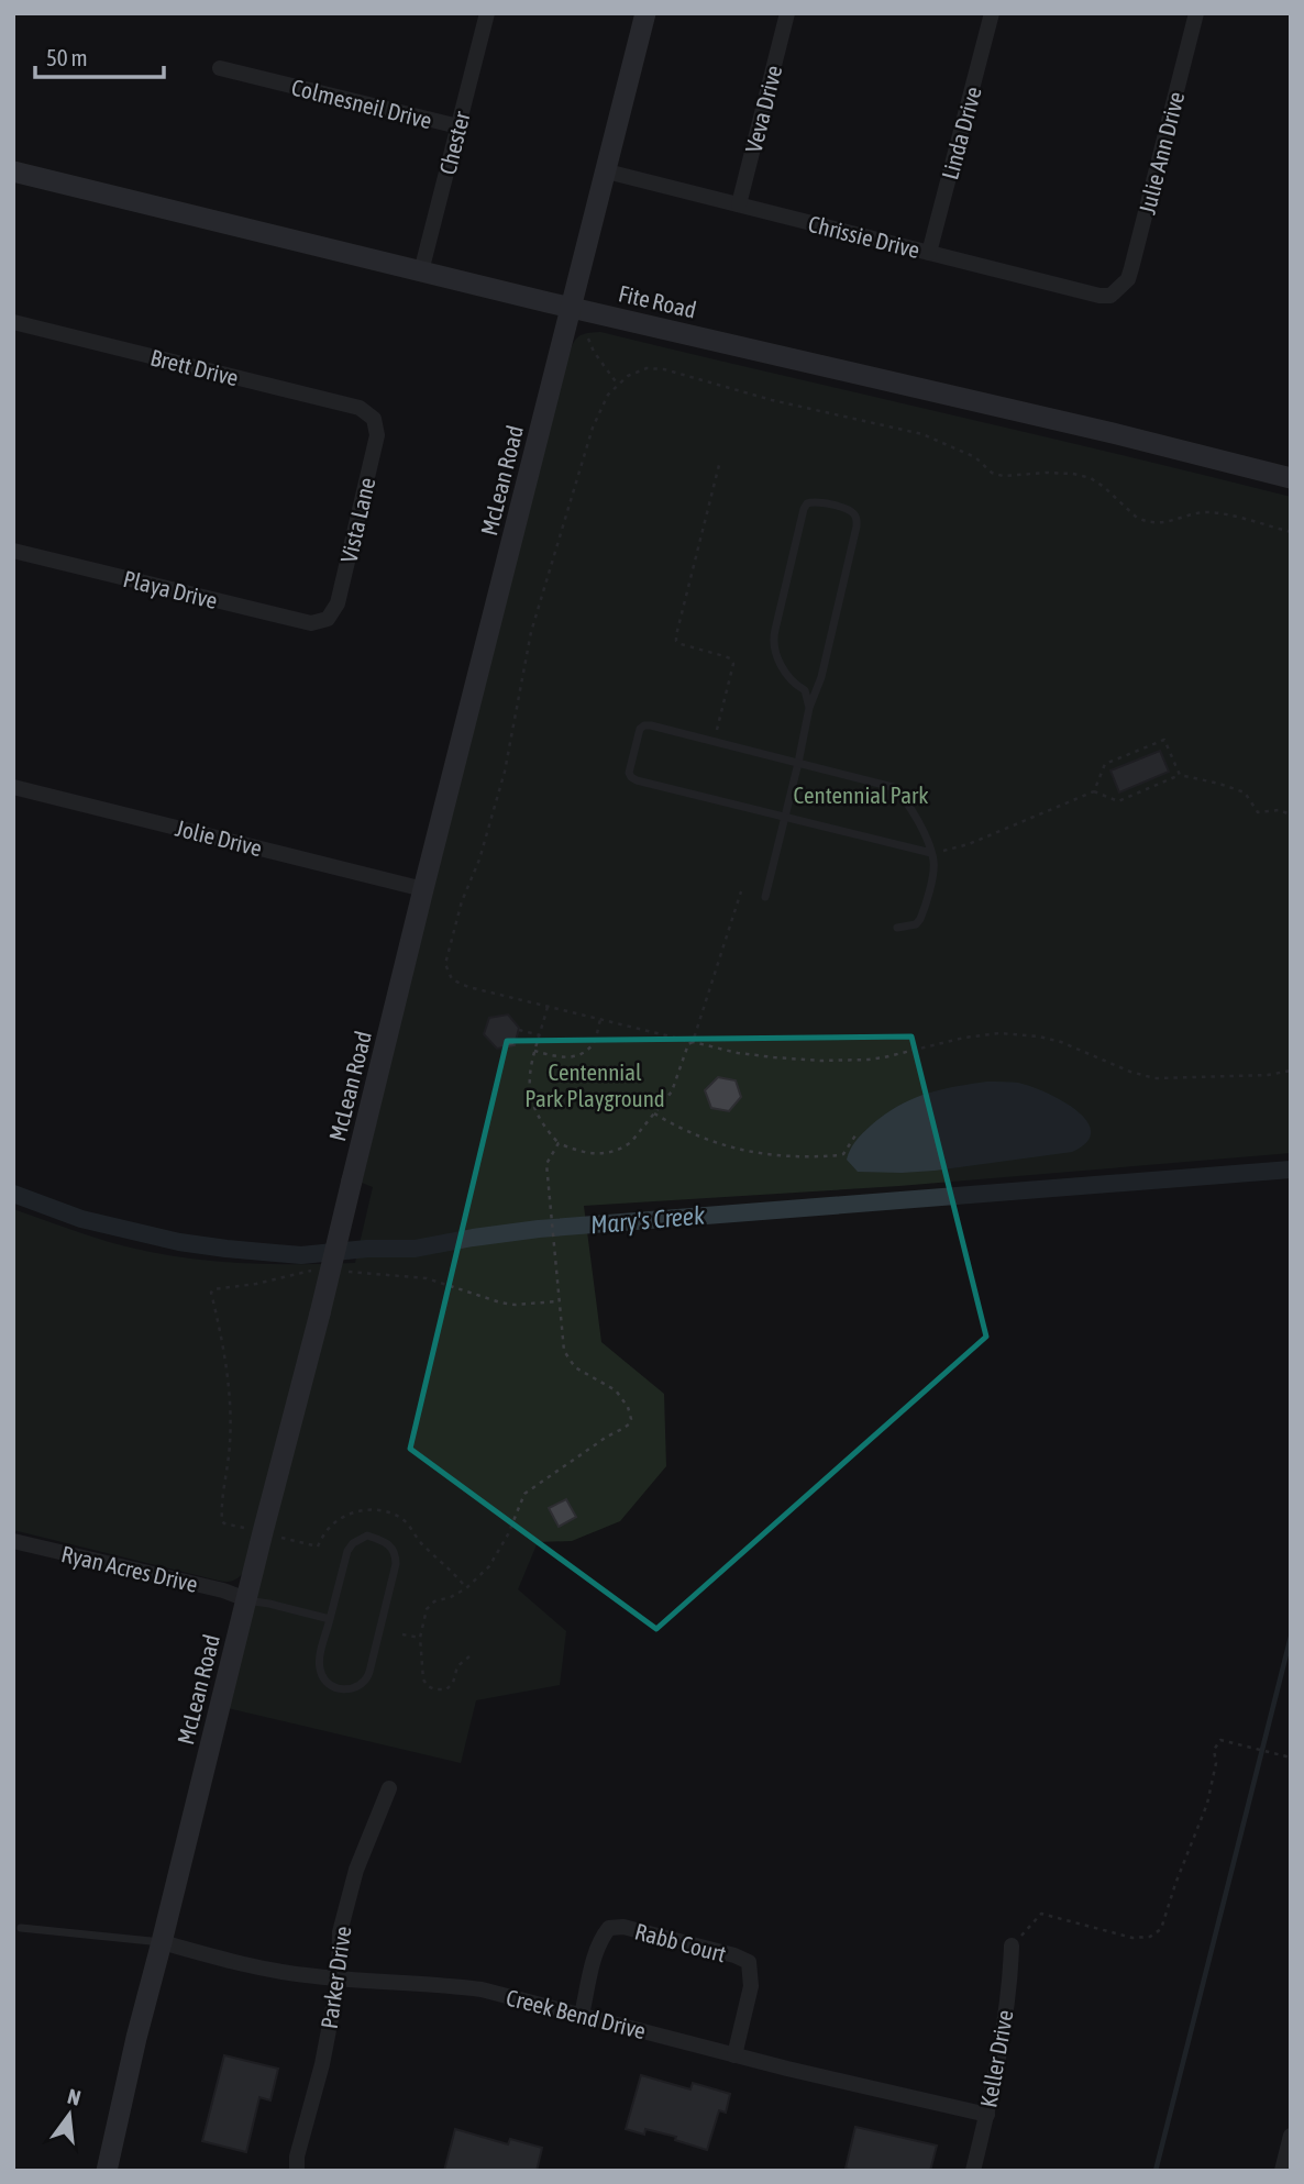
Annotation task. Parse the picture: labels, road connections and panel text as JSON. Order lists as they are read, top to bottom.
{
  "streets": {
    "street": [
      "Colmesneil Drive",
      "Veva Drive",
      "Linda Drive",
      "Chester",
      "Julie Ann Drive",
      "Chrissie Drive",
      "Fite Road",
      "Brett Drive",
      "McLean Road",
      "Vista Lane",
      "Playa Drive",
      "Jolie Drive",
      "Ryan Acres Drive",
      "Rabb Court",
      "Parker Drive",
      "Creek Bend Drive",
      "Keller Drive"
    ]
  },
  "crossings": [
    ["Colmesneil Drive", "Chester"],
    ["Veva Drive", "Chrissie Drive"],
    ["Linda Drive", "Chrissie Drive"],
    ["Chester", "Fite Road"],
    ["Julie Ann Drive", "Chrissie Drive"],
    ["Chrissie Drive", "McLean Road"],
    ["Fite Road", "McLean Road"],
    ["Brett Drive", "Vista Lane"],
    ["McLean Road", "Jolie Drive"],
    ["McLean Road", "Ryan Acres Drive"],
    ["McLean Road", "Creek Bend Drive"],
    ["Vista Lane", "Playa Drive"],
    ["Rabb Court", "Creek Bend Drive"],
    ["Parker Drive", "Creek Bend Drive"],
    ["Creek Bend Drive", "Keller Drive"]
  ],
  "water": ["Mary's Creek"],
  "parks": ["Centennial Park", "Centennial Park Playground"],
  "scale_bar": "50 m",
  "north": "top"
}
